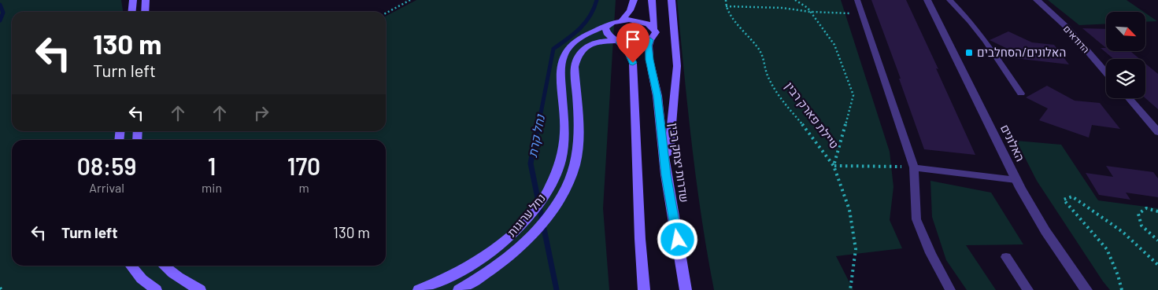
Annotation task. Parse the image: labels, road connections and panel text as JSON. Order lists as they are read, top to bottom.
{
  "streets": {
    "main road": ["שדרות יצחק רבין", "נחל ערוגות"],
    "street": ["הדודאים", "האלונים"],
    "path": ["טיילת פארק רבין"]
  },
  "crossings": [
    ["שדרות יצחק רבין", "נחל ערוגות"]
  ],
  "water": ["נחל קרת"],
  "places": {
    "transit": ["האלונים/הסחלבים"]
  },
  "north": "bottom right",
  "page": {
    "turn": ["130 m", "Turn left"],
    "eta": [
      "08:59",
      "Arrival",
      "1",
      "min",
      "170",
      "m"
    ],
    "list": [
      {
        "name": "Turn left",
        "value": "130 m"
      }
    ]
  }
}
